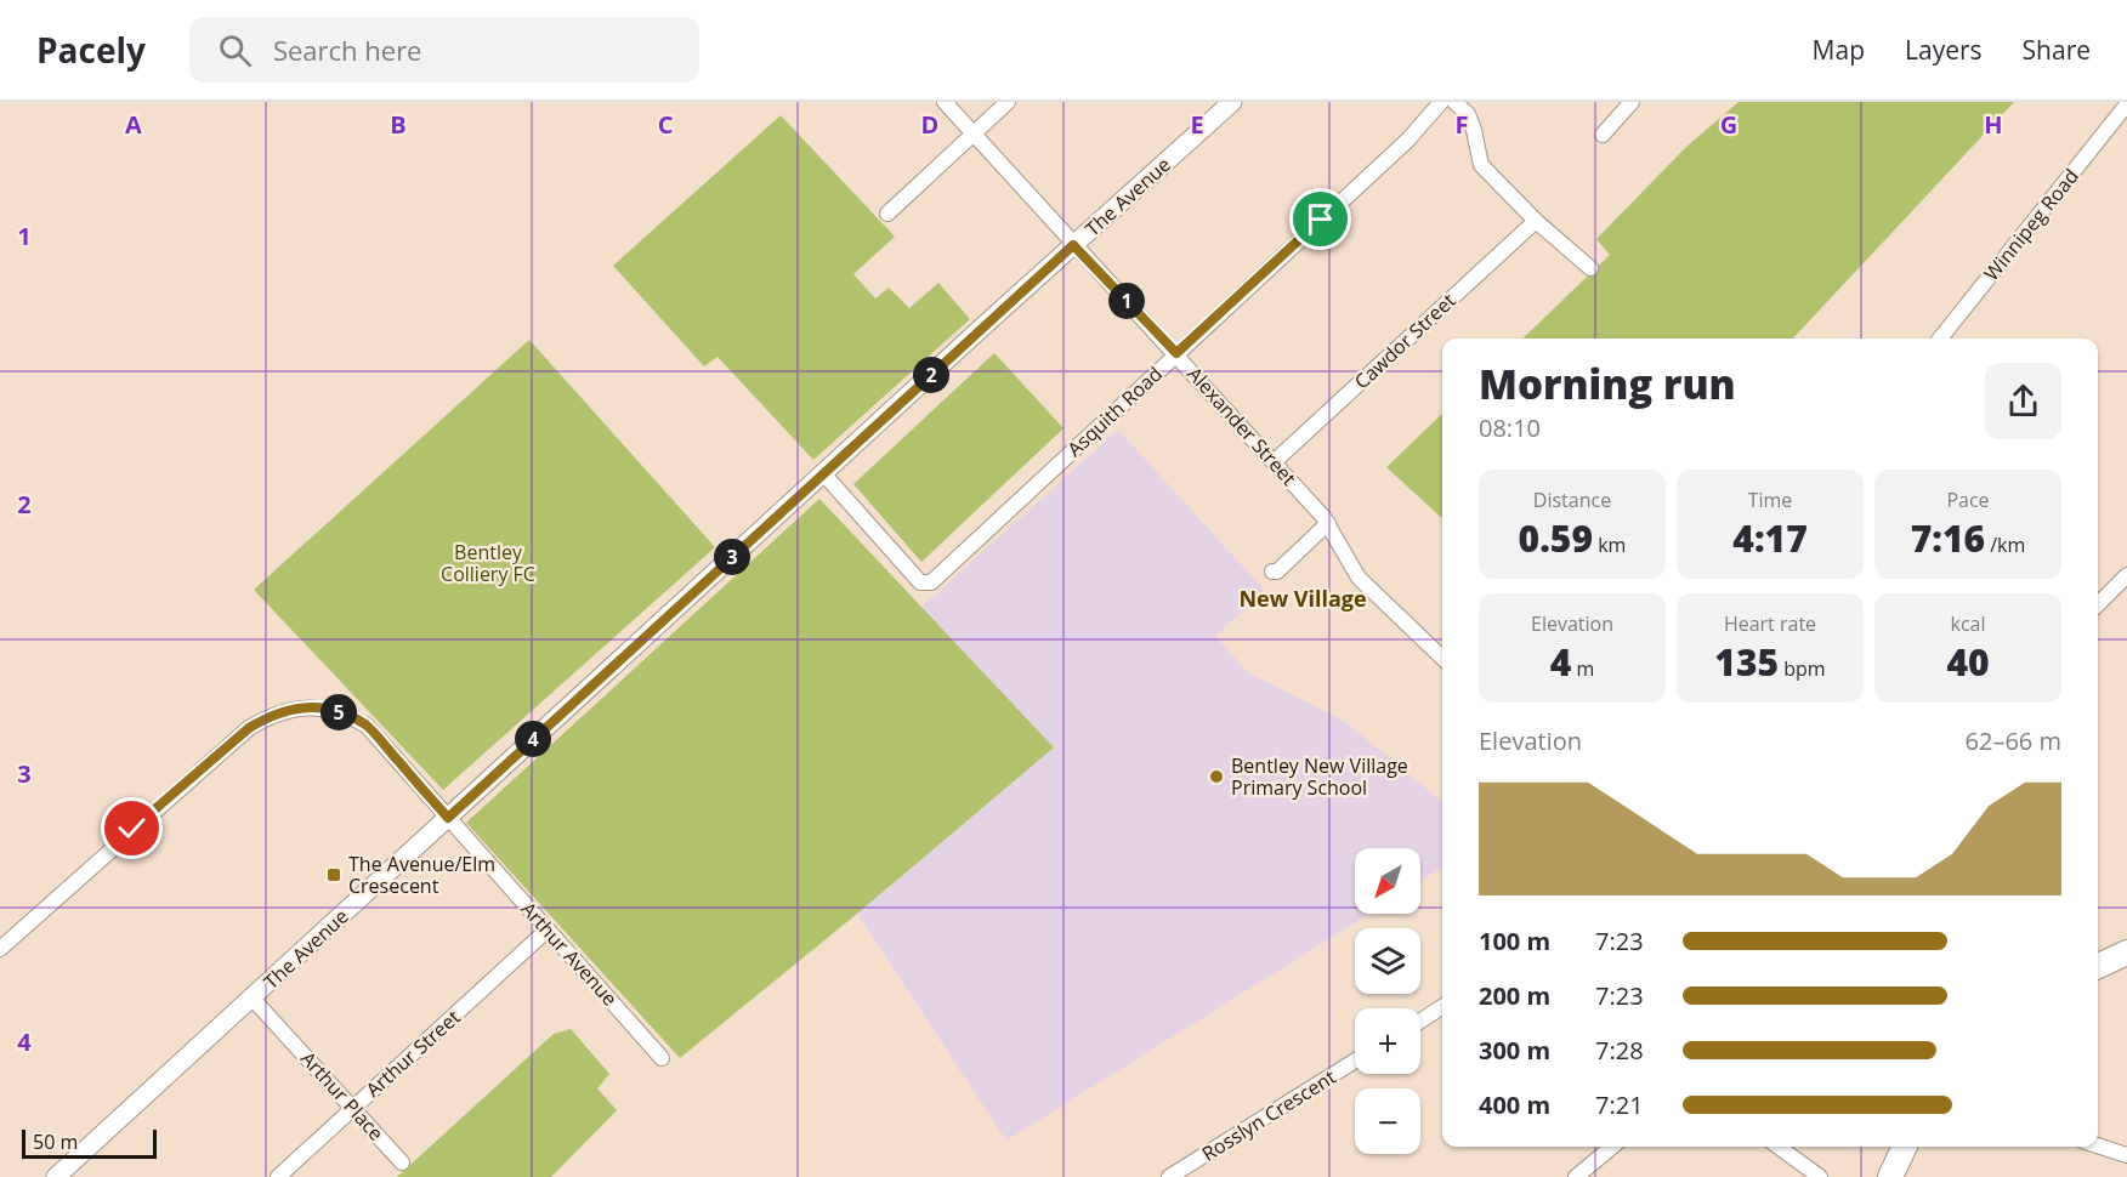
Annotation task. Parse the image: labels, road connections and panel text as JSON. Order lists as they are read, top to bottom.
{
  "streets": {
    "street": [
      "The Avenue",
      "Winnipeg Road",
      "Cawdor Street",
      "Asquith Road",
      "Alexander Street",
      "Arthur Avenue",
      "Arthur Street",
      "Arthur Place",
      "Rosslyn Crescent"
    ]
  },
  "crossings": [
    ["The Avenue", "Asquith Road"],
    ["The Avenue", "Alexander Street"],
    ["The Avenue", "Arthur Avenue"],
    ["The Avenue", "Arthur Place"],
    ["Cawdor Street", "Alexander Street"],
    ["Asquith Road", "Alexander Street"],
    ["Arthur Avenue", "Arthur Street"],
    ["Arthur Street", "Arthur Place"]
  ],
  "districts": ["New Village"],
  "parks": ["Bentley Colliery FC"],
  "places": {
    "other": ["Bentley New Village Primary School"],
    "transit": ["The Avenue/Elm Cresecent"]
  },
  "scale_bar": "50 m",
  "north": "bottom left",
  "page": {
    "header": "Pacely",
    "search": "Search here",
    "nav": ["Map", "Layers", "Share"],
    "pins": [
      "1",
      "2",
      "3",
      "5",
      "4"
    ],
    "heading": ["Morning run", "08:10"],
    "stats": [
      ["Distance", "0.59 km"],
      ["Time", "4:17"],
      ["Pace", "7:16 /km"],
      ["Elevation", "4 m"],
      ["Heart rate", "135 bpm"],
      ["kcal", "40"]
    ],
    "chart": ["Elevation", "62–66 m"],
    "map_buttons": ["+", "−"],
    "list": [
      {
        "name": "100 m",
        "note": "7:23"
      },
      {
        "name": "200 m",
        "note": "7:23"
      },
      {
        "name": "300 m",
        "note": "7:28"
      },
      {
        "name": "400 m",
        "note": "7:21"
      }
    ],
    "scale": "50 m"
  },
  "grid": {
    "columns": [
      "A",
      "B",
      "C",
      "D",
      "E",
      "F",
      "G",
      "H"
    ],
    "rows": [
      "1",
      "2",
      "3",
      "4"
    ]
  }
}
